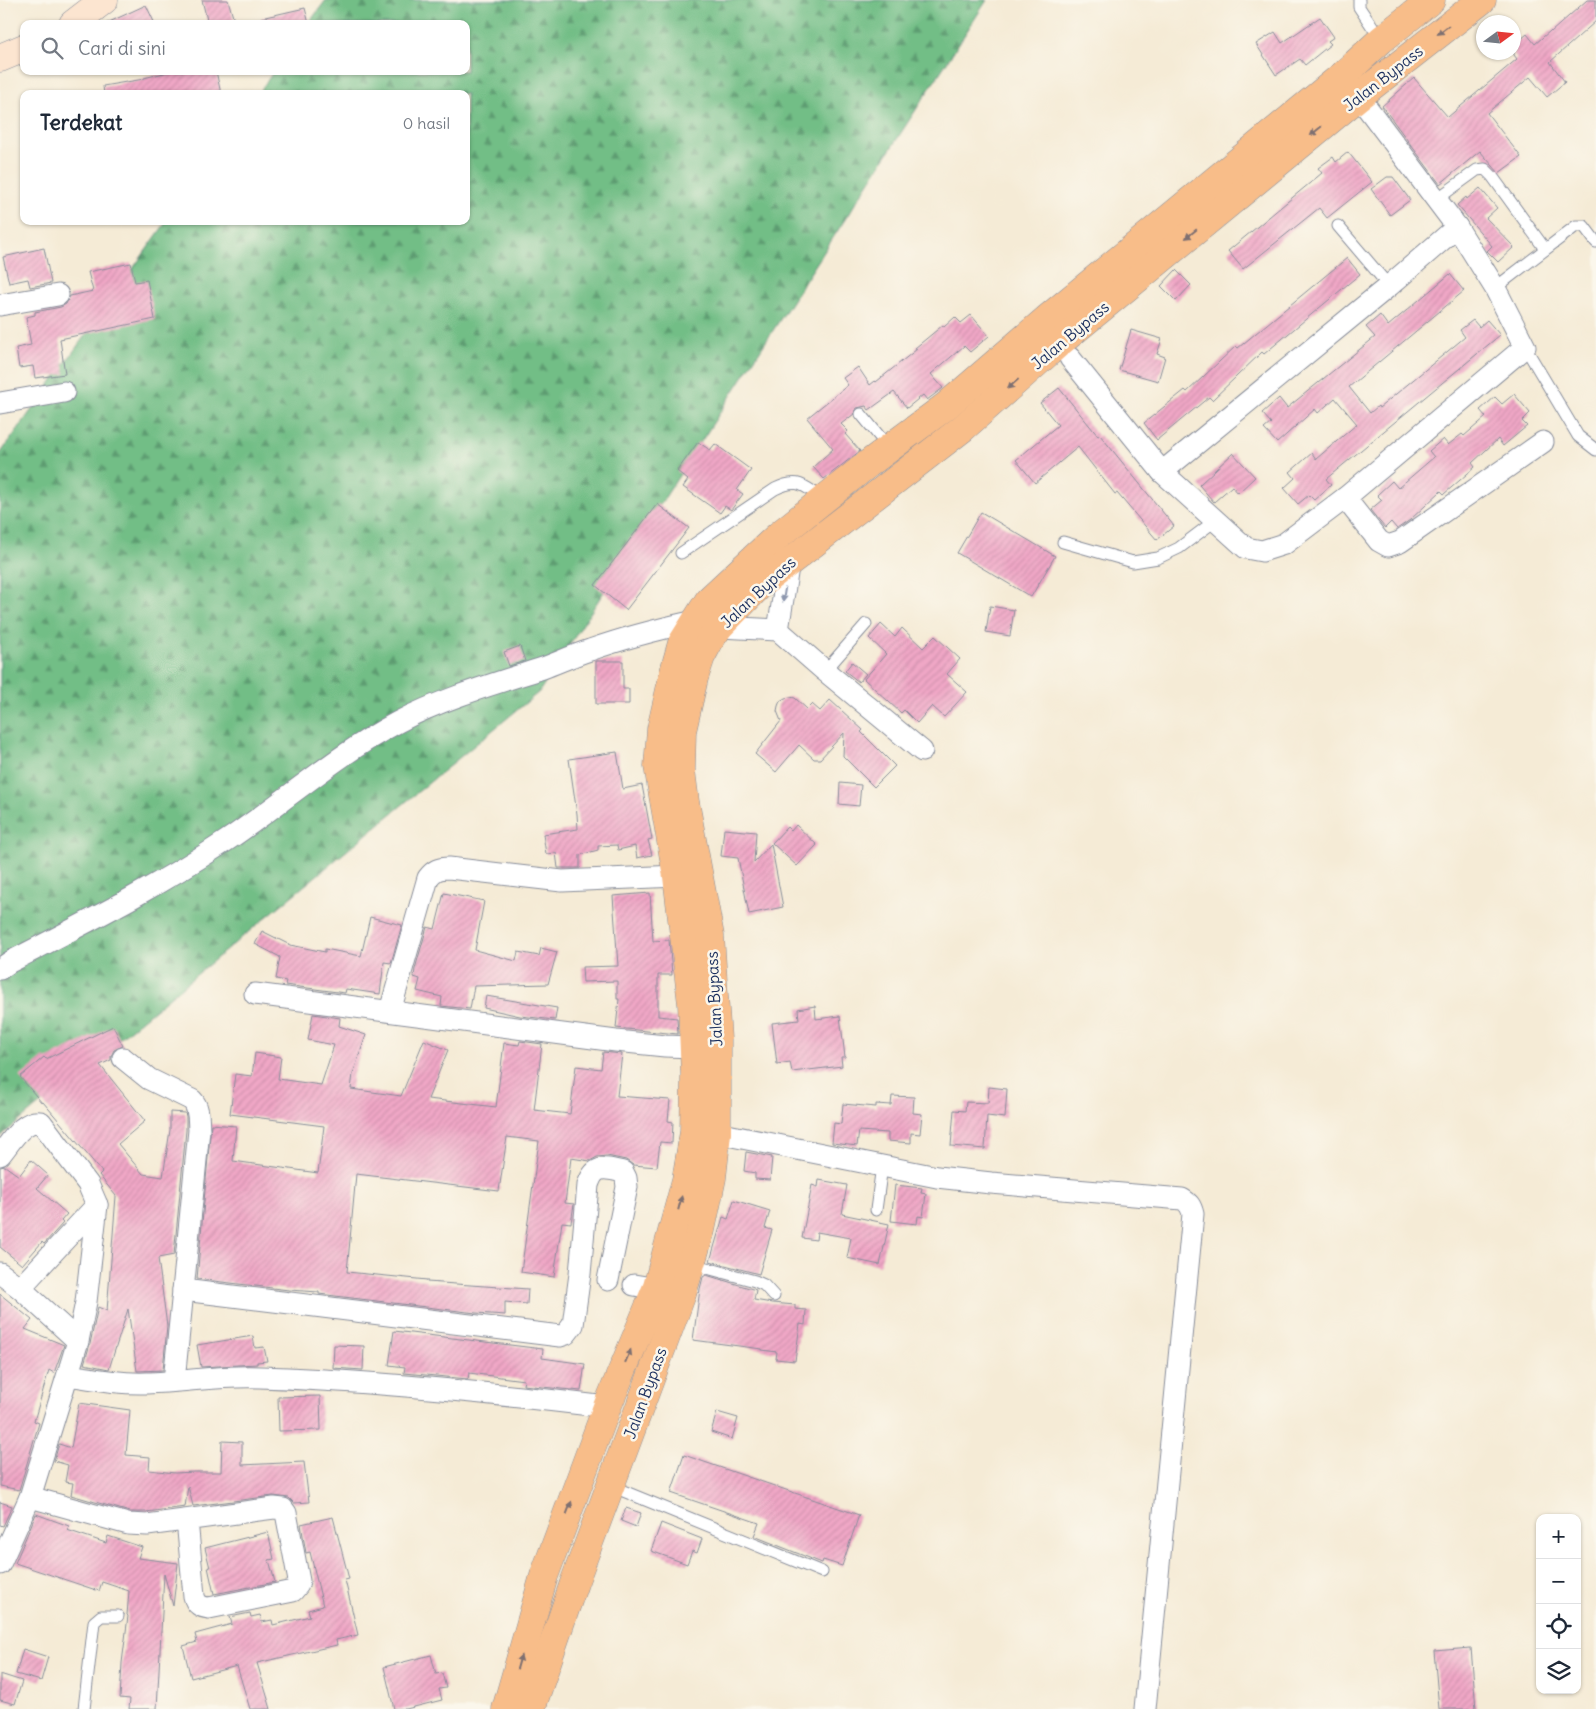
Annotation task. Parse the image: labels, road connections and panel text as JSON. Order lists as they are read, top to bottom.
{
  "streets": {
    "highway": ["Jalan Bypass"]
  },
  "north": "right",
  "page": {
    "search": "Cari di sini",
    "heading": ["Terdekat", "0 hasil"],
    "map_buttons": ["+", "−"]
  }
}
